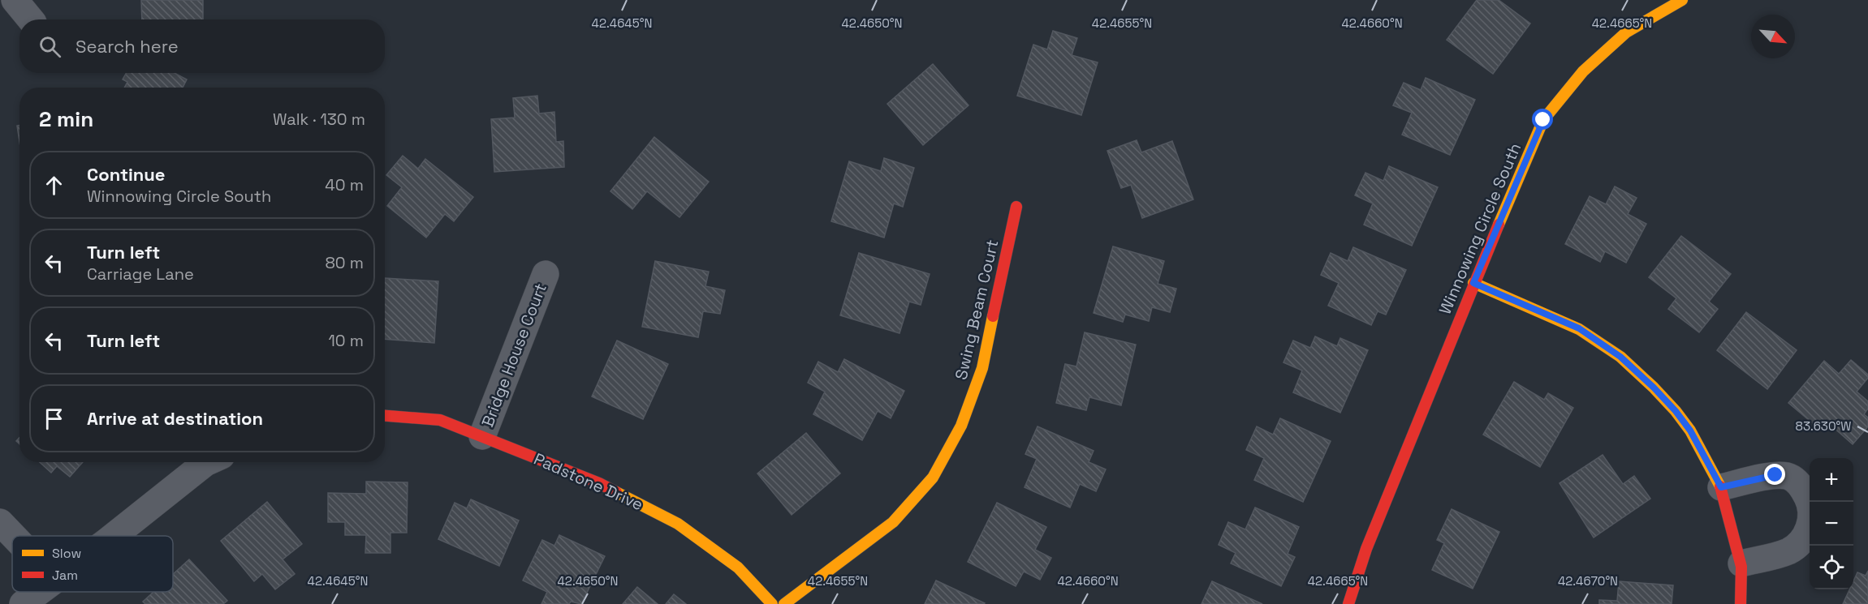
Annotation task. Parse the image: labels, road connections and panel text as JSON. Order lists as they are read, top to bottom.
{
  "streets": {
    "street": [
      "Winnowing Circle South",
      "Swing Beam Court",
      "Bridge House Court",
      "Padstone Drive"
    ]
  },
  "crossings": [
    ["Bridge House Court", "Padstone Drive"]
  ],
  "legend": ["Slow", "Jam"],
  "north": "bottom right",
  "page": {
    "search": "Search here",
    "heading": ["2 min", "Walk · 130 m"],
    "list": [
      ["Continue", "Winnowing Circle South", "40 m"],
      ["Turn left", "Carriage Lane", "80 m"],
      ["Turn left", "10 m"],
      "Arrive at destination"
    ],
    "map_buttons": ["+", "−"]
  },
  "coordinates": [
    "42.4645°N",
    "42.4665°N",
    "42.4650°N",
    "42.4655°N",
    "42.4660°N",
    "83.630°W",
    "42.4670°N"
  ]
}
